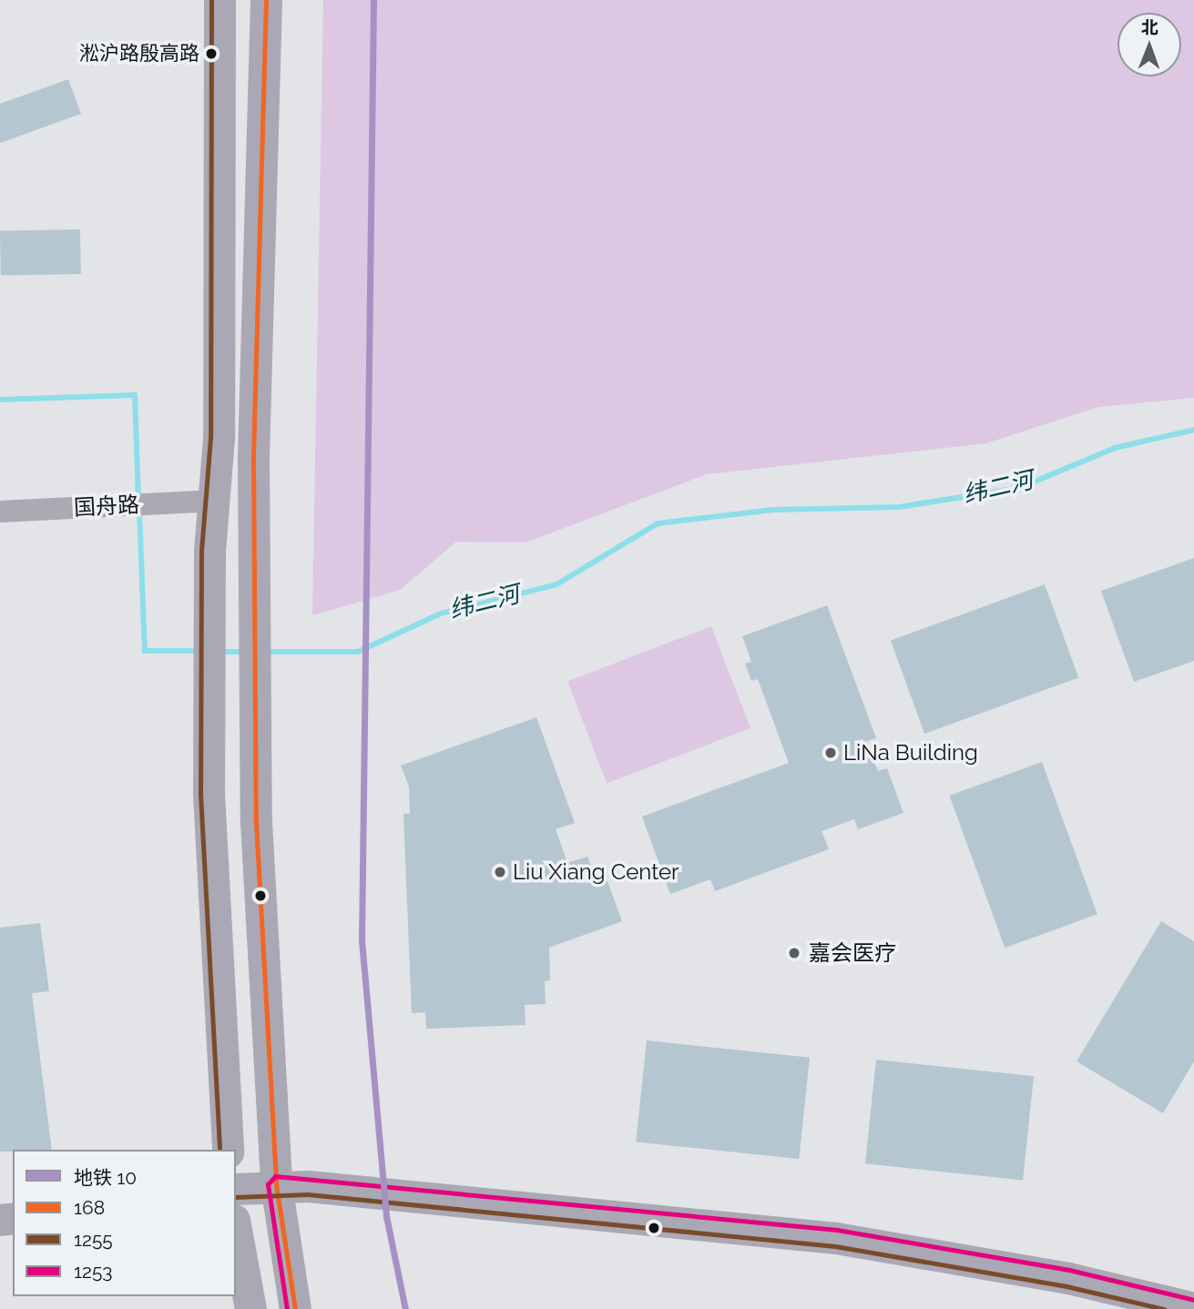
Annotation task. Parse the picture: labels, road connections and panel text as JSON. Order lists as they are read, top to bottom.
{
  "streets": {
    "street": ["国舟路"]
  },
  "water": ["纬二河"],
  "places": [
    "淞沪路殷高路",
    "LiNa Building",
    "Liu Xiang Center",
    "嘉会医疗"
  ],
  "lines": [
    "metro line 10",
    "transit line 168",
    "transit line 1255",
    "transit line 1253"
  ],
  "legend": [
    "地铁 10",
    "168",
    "1255",
    "1253"
  ],
  "north": "top"
}
